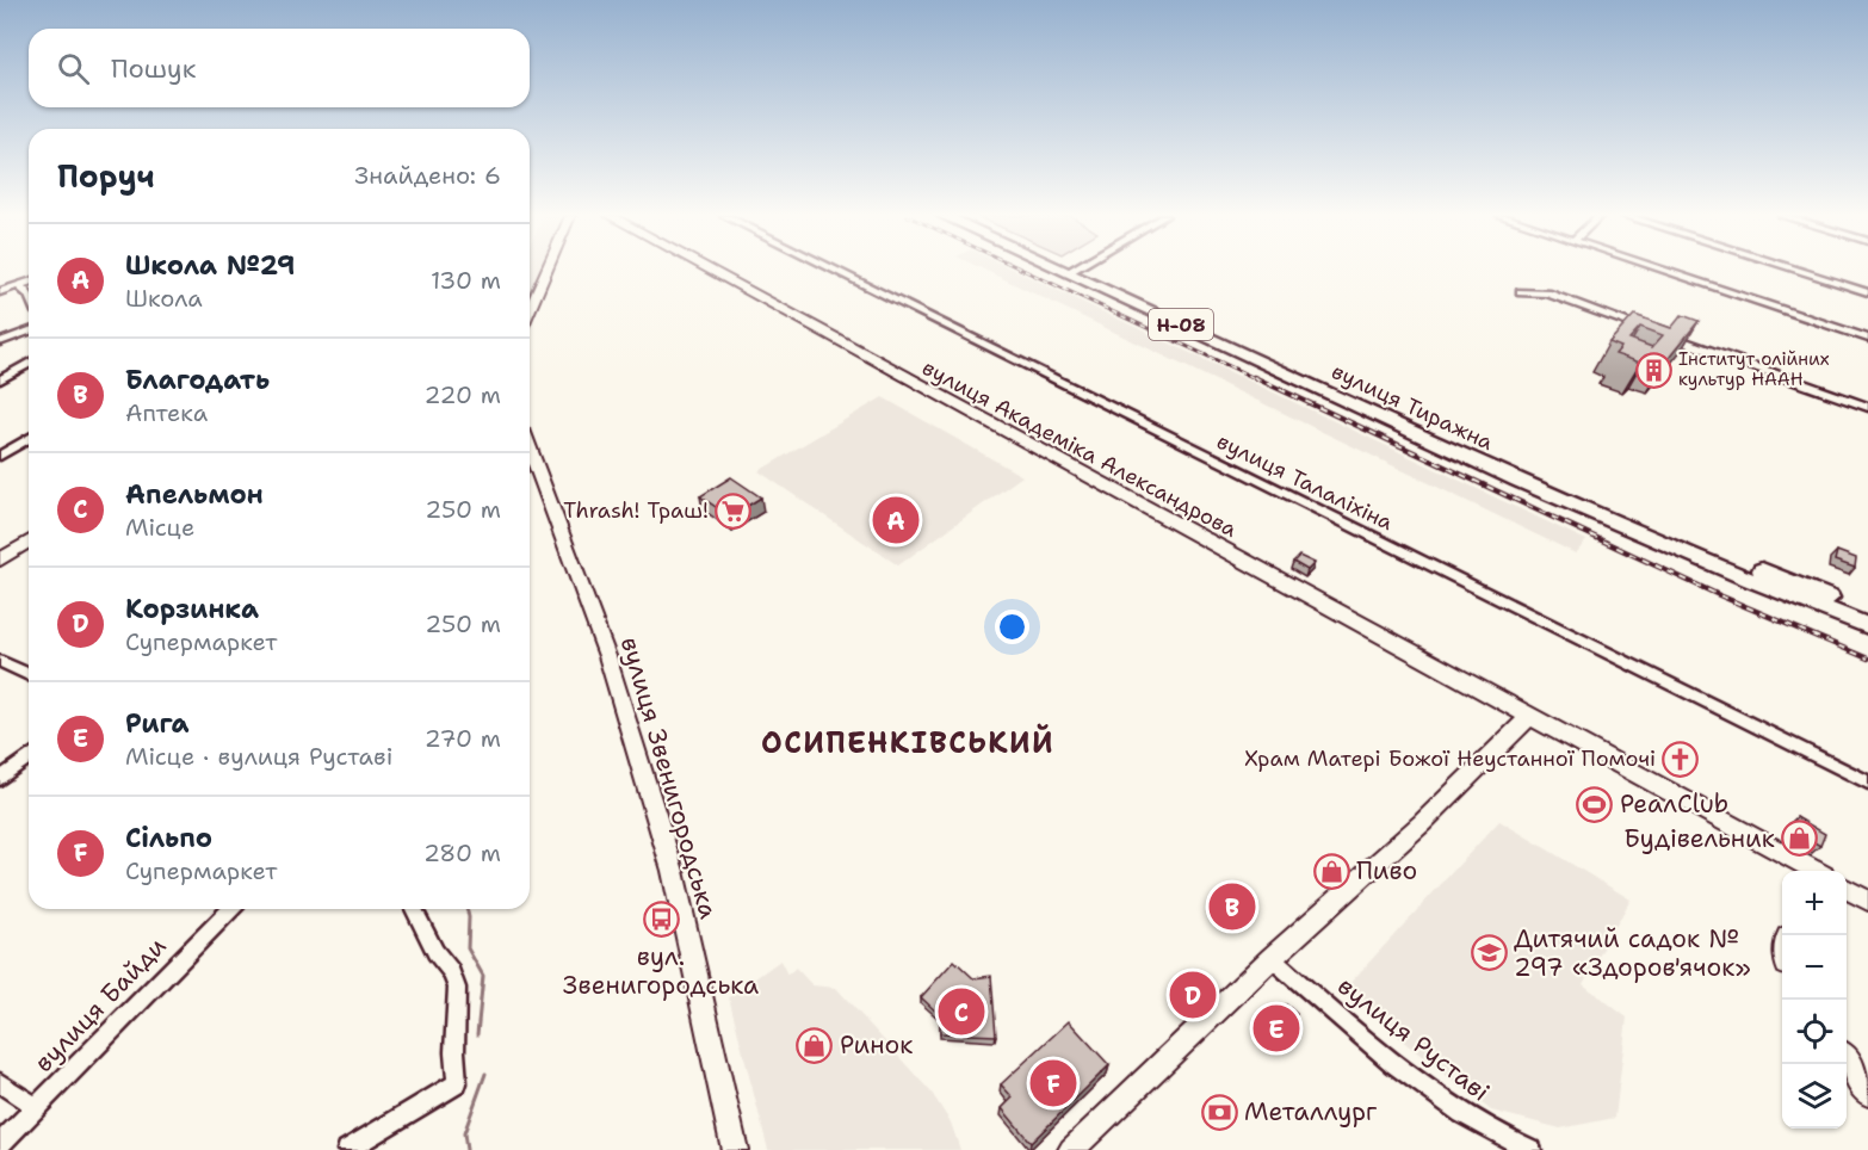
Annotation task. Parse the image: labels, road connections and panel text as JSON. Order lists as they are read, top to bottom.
{
  "streets": {
    "main road": ["Н-08", "вулиця Тиражна"],
    "street": [
      "вулиця Академіка Александрова",
      "вулиця Талаліхіна",
      "вулиця Звенигородська",
      "вулиця Байди",
      "вулиця Руставі"
    ]
  },
  "districts": ["ОСИПЕНКІВСЬКИЙ"],
  "places": {
    "building": ["Інститут олійних культур НААН"],
    "supermarket": ["Thrash! Траш!"],
    "church": ["Храм Матері Божої Неустанної Помочі"],
    "sports": ["РеалClub"],
    "shop": ["Будівельник", "Пиво", "Ринок"],
    "bus stop": ["вул. Звенигородська"],
    "school or university": ["Дитячий садок № 297 «Здоров'ячок»"],
    "bank": ["Металлург"]
  },
  "page": {
    "search": "Пошук",
    "heading": ["Поруч", "Знайдено: 6"],
    "list": [
      {
        "mark": "A",
        "name": "Школа №29",
        "note": "Школа",
        "value": "130 m"
      },
      {
        "mark": "B",
        "name": "Благодать",
        "note": "Аптека",
        "value": "220 m"
      },
      {
        "mark": "C",
        "name": "Апельмон",
        "note": "Місце",
        "value": "250 m"
      },
      {
        "mark": "D",
        "name": "Корзинка",
        "note": "Супермаркет",
        "value": "250 m"
      },
      {
        "mark": "E",
        "name": "Рига",
        "note": "Місце · вулиця Руставі",
        "value": "270 m"
      },
      {
        "mark": "F",
        "name": "Сільпо",
        "note": "Супермаркет",
        "value": "280 m"
      }
    ],
    "pins": [
      "A",
      "B",
      "D",
      "C",
      "E",
      "F"
    ],
    "map_buttons": ["+", "−"]
  }
}
